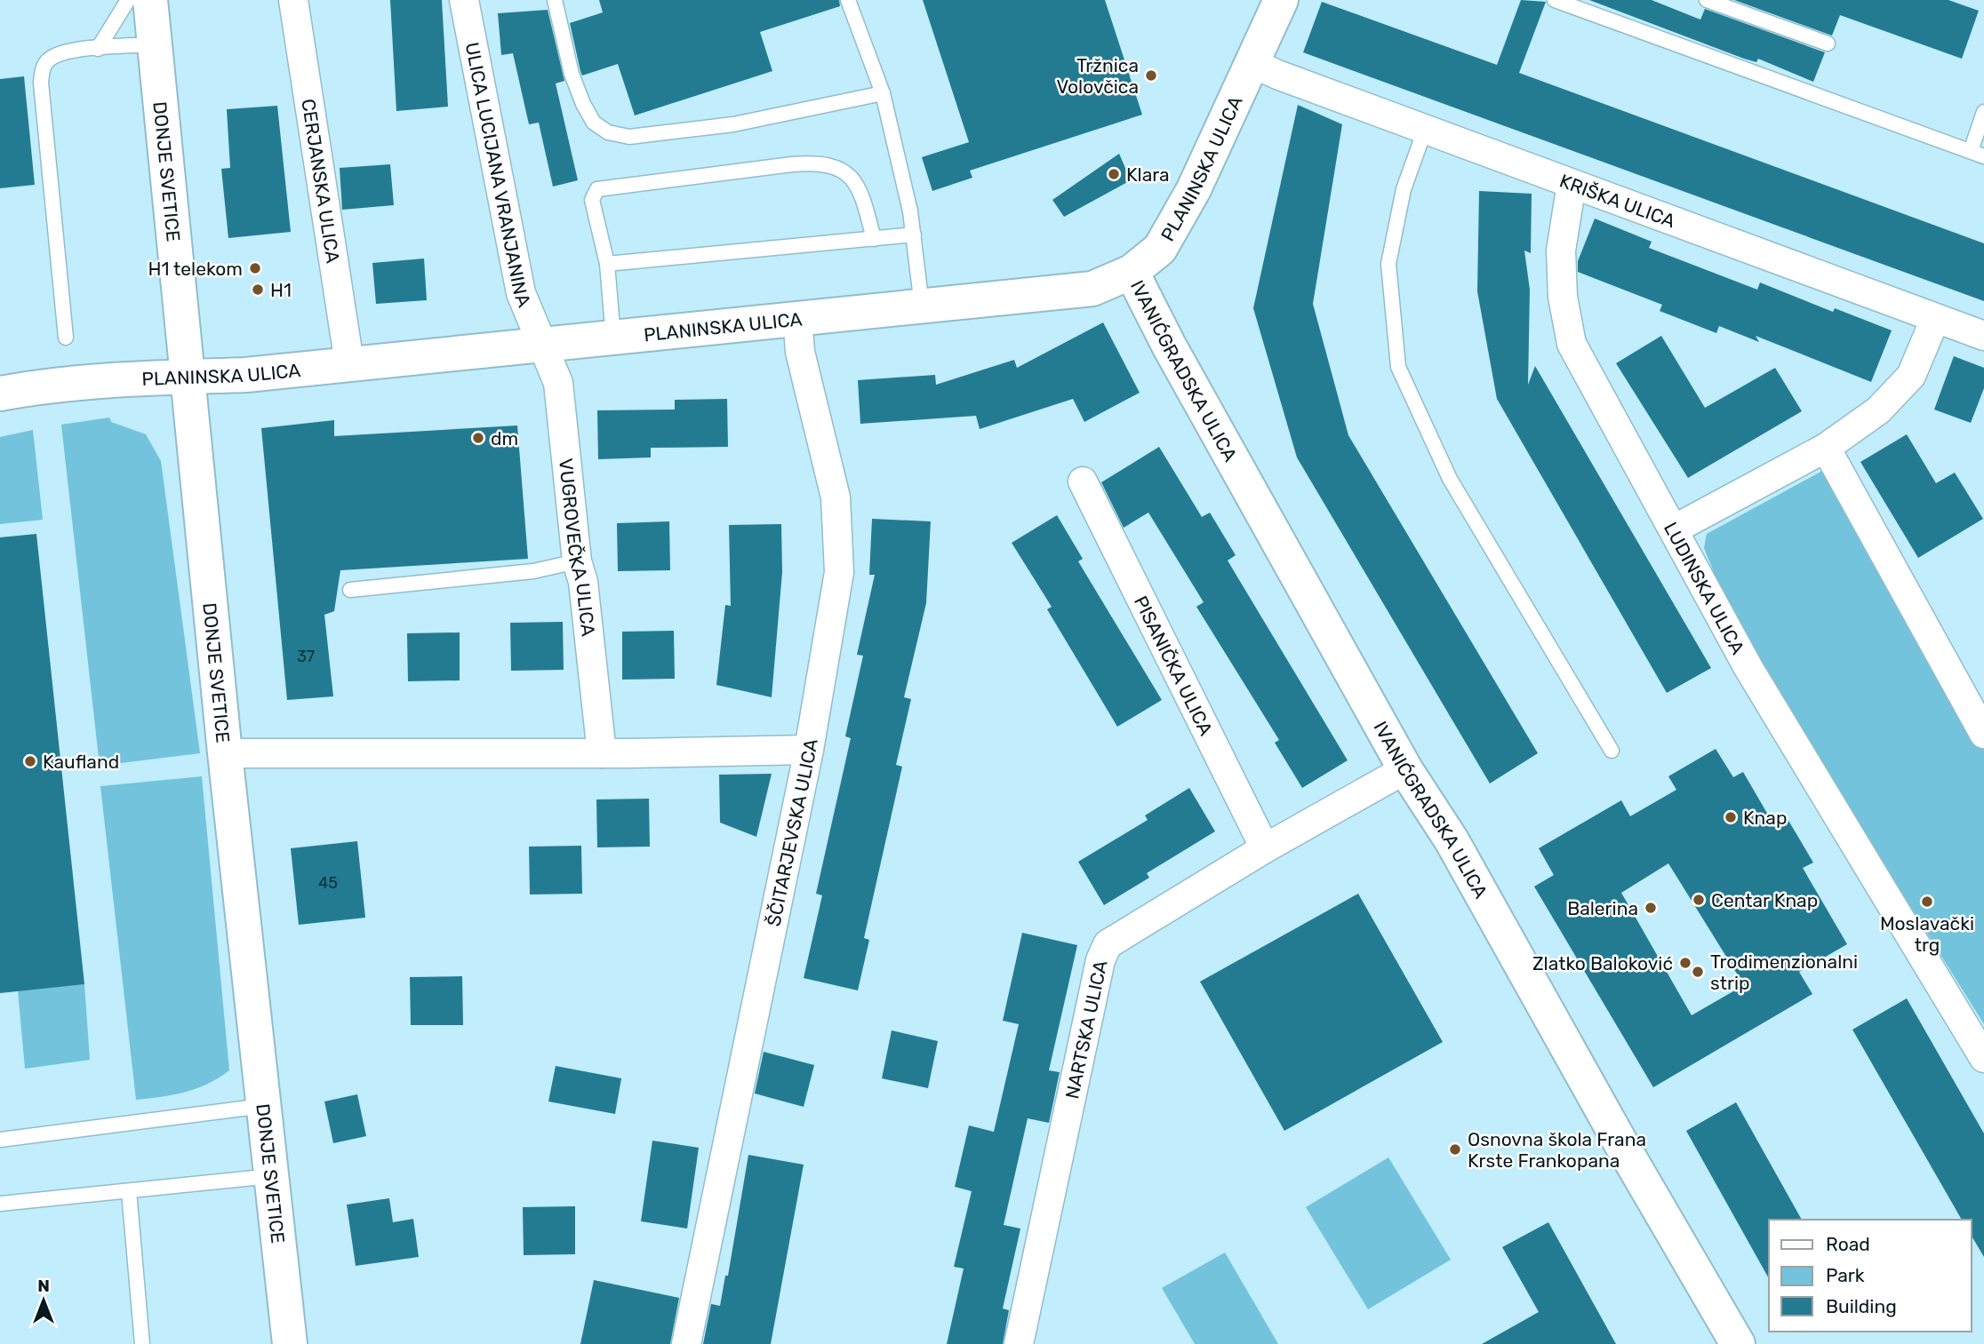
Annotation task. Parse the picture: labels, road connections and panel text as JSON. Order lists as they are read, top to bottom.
{
  "streets": {
    "street": [
      "PLANINSKA ULICA",
      "DONJE SVETICE",
      "ULICA LUCIJANA VRANJANINA",
      "CERJANSKA ULICA",
      "KRIŠKA ULICA",
      "IVANIĆGRADSKA ULICA",
      "VUGROVEČKA ULICA",
      "LUDINSKA ULICA",
      "PISANIČKA ULICA",
      "ŠČITARJEVSKA ULICA",
      "NARTSKA ULICA"
    ]
  },
  "crossings": [
    ["PLANINSKA ULICA", "DONJE SVETICE"],
    ["PLANINSKA ULICA", "ULICA LUCIJANA VRANJANINA"],
    ["PLANINSKA ULICA", "CERJANSKA ULICA"],
    ["PLANINSKA ULICA", "KRIŠKA ULICA"],
    ["PLANINSKA ULICA", "IVANIĆGRADSKA ULICA"],
    ["PLANINSKA ULICA", "VUGROVEČKA ULICA"],
    ["PLANINSKA ULICA", "ŠČITARJEVSKA ULICA"],
    ["ULICA LUCIJANA VRANJANINA", "VUGROVEČKA ULICA"],
    ["KRIŠKA ULICA", "LUDINSKA ULICA"],
    ["IVANIĆGRADSKA ULICA", "NARTSKA ULICA"],
    ["PISANIČKA ULICA", "NARTSKA ULICA"]
  ],
  "places": [
    "Tržnica Volovčica",
    "Klara",
    "H1 telekom",
    "H1",
    "dm",
    "Kaufland",
    "Knap",
    "Centar Knap",
    "Moslavački trg",
    "Balerina",
    "Zlatko Baloković",
    "Trodimenzionalni strip",
    "Osnovna škola Frana Krste Frankopana"
  ],
  "house_numbers": ["37", "45"],
  "legend": ["Road", "Park", "Building"],
  "north": "top"
}
